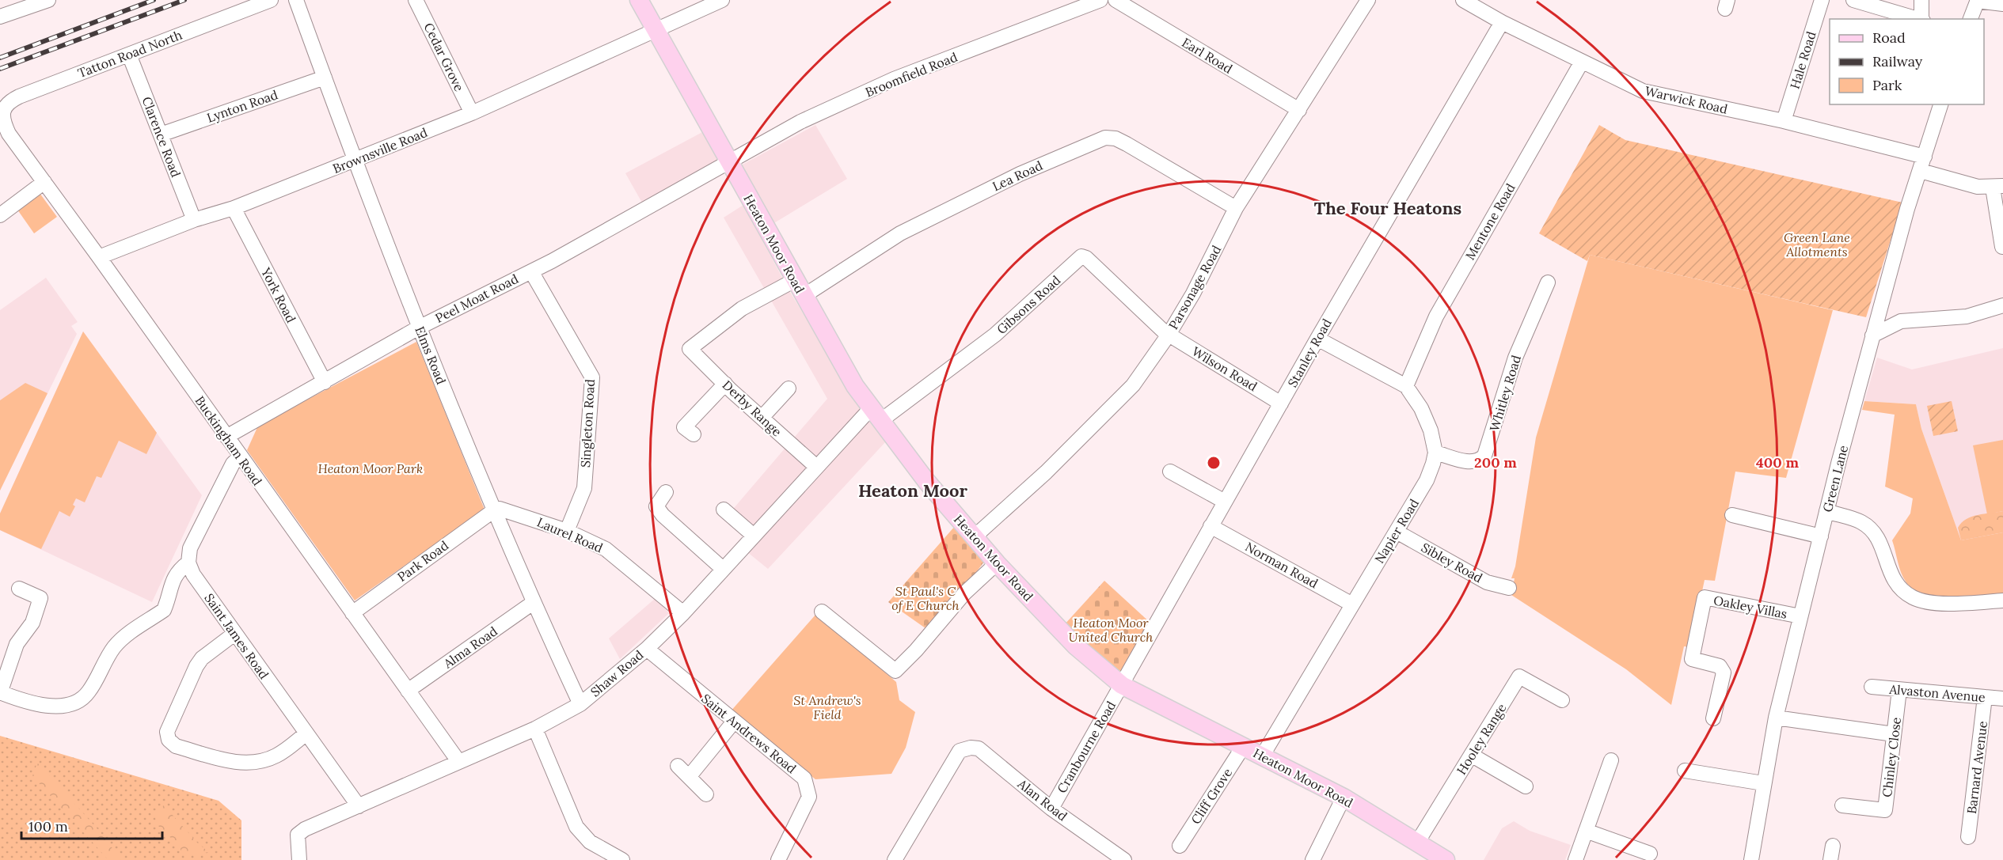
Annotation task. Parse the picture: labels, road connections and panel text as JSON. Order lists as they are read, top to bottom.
{
  "streets": {
    "main road": ["Heaton Moor Road"],
    "street": [
      "Tatton Road North",
      "Earl Road",
      "Cedar Grove",
      "Hale Road",
      "Broomfield Road",
      "Warwick Road",
      "Lynton Road",
      "Clarence Road",
      "Brownsville Road",
      "Lea Road",
      "Mentone Road",
      "Parsonage Road",
      "York Road",
      "Peel Moat Road",
      "Gibsons Road",
      "Stanley Road",
      "Elms Road",
      "Wilson Road",
      "Whitley Road",
      "Derby Range",
      "Singleton Road",
      "Buckingham Road",
      "Green Lane",
      "Napier Road",
      "Laurel Road",
      "Park Road",
      "Sibley Road",
      "Norman Road",
      "Oakley Villas",
      "Saint James Road",
      "Alma Road",
      "Shaw Road",
      "Alvaston Avenue",
      "Saint Andrews Road",
      "Hooley Range",
      "Cranbourne Road",
      "Chinley Close",
      "Barnard Avenue",
      "Cliff Grove",
      "Alan Road"
    ]
  },
  "crossings": [
    ["Tatton Road North", "Clarence Road"],
    ["Tatton Road North", "Buckingham Road"],
    ["Earl Road", "Parsonage Road"],
    ["Cedar Grove", "Brownsville Road"],
    ["Hale Road", "Warwick Road"],
    ["Broomfield Road", "Heaton Moor Road"],
    ["Broomfield Road", "Peel Moat Road"],
    ["Warwick Road", "Mentone Road"],
    ["Warwick Road", "Stanley Road"],
    ["Warwick Road", "Green Lane"],
    ["Lynton Road", "Clarence Road"],
    ["Lynton Road", "Elms Road"],
    ["Clarence Road", "Brownsville Road"],
    ["Brownsville Road", "Heaton Moor Road"],
    ["Brownsville Road", "York Road"],
    ["Brownsville Road", "Elms Road"],
    ["Brownsville Road", "Buckingham Road"],
    ["Lea Road", "Heaton Moor Road"],
    ["Lea Road", "Parsonage Road"],
    ["Mentone Road", "Napier Road"],
    ["Heaton Moor Road", "Parsonage Road"],
    ["Heaton Moor Road", "Peel Moat Road"],
    ["Heaton Moor Road", "Gibsons Road"],
    ["Heaton Moor Road", "Stanley Road"],
    ["Heaton Moor Road", "Derby Range"],
    ["Heaton Moor Road", "Napier Road"],
    ["Heaton Moor Road", "Shaw Road"],
    ["Heaton Moor Road", "Hooley Range"],
    ["Heaton Moor Road", "Cranbourne Road"],
    ["Heaton Moor Road", "Cliff Grove"],
    ["Parsonage Road", "Gibsons Road"],
    ["Parsonage Road", "Wilson Road"],
    ["York Road", "Peel Moat Road"],
    ["Peel Moat Road", "Elms Road"],
    ["Peel Moat Road", "Singleton Road"],
    ["Peel Moat Road", "Buckingham Road"],
    ["Gibsons Road", "Wilson Road"],
    ["Gibsons Road", "Shaw Road"],
    ["Stanley Road", "Wilson Road"],
    ["Stanley Road", "Napier Road"],
    ["Stanley Road", "Norman Road"],
    ["Stanley Road", "Cranbourne Road"],
    ["Elms Road", "Laurel Road"],
    ["Elms Road", "Park Road"],
    ["Elms Road", "Alma Road"],
    ["Elms Road", "Shaw Road"],
    ["Whitley Road", "Napier Road"],
    ["Derby Range", "Shaw Road"],
    ["Singleton Road", "Laurel Road"],
    ["Buckingham Road", "Park Road"],
    ["Buckingham Road", "Alma Road"],
    ["Buckingham Road", "Shaw Road"],
    ["Green Lane", "Oakley Villas"],
    ["Napier Road", "Sibley Road"],
    ["Napier Road", "Norman Road"],
    ["Laurel Road", "Park Road"],
    ["Laurel Road", "Shaw Road"],
    ["Saint James Road", "Shaw Road"],
    ["Shaw Road", "Saint Andrews Road"],
    ["Alvaston Avenue", "Chinley Close"],
    ["Alvaston Avenue", "Barnard Avenue"],
    ["Cranbourne Road", "Alan Road"]
  ],
  "districts": ["The Four Heatons", "Heaton Moor"],
  "parks": [
    "Green Lane Allotments",
    "Heaton Moor Park",
    "St Paul's C of E Church",
    "Heaton Moor United Church",
    "St Andrew's Field"
  ],
  "legend": ["Road", "Railway", "Park"],
  "scale_bar": "100 m",
  "rings": ["200 m", "400 m"]
}
